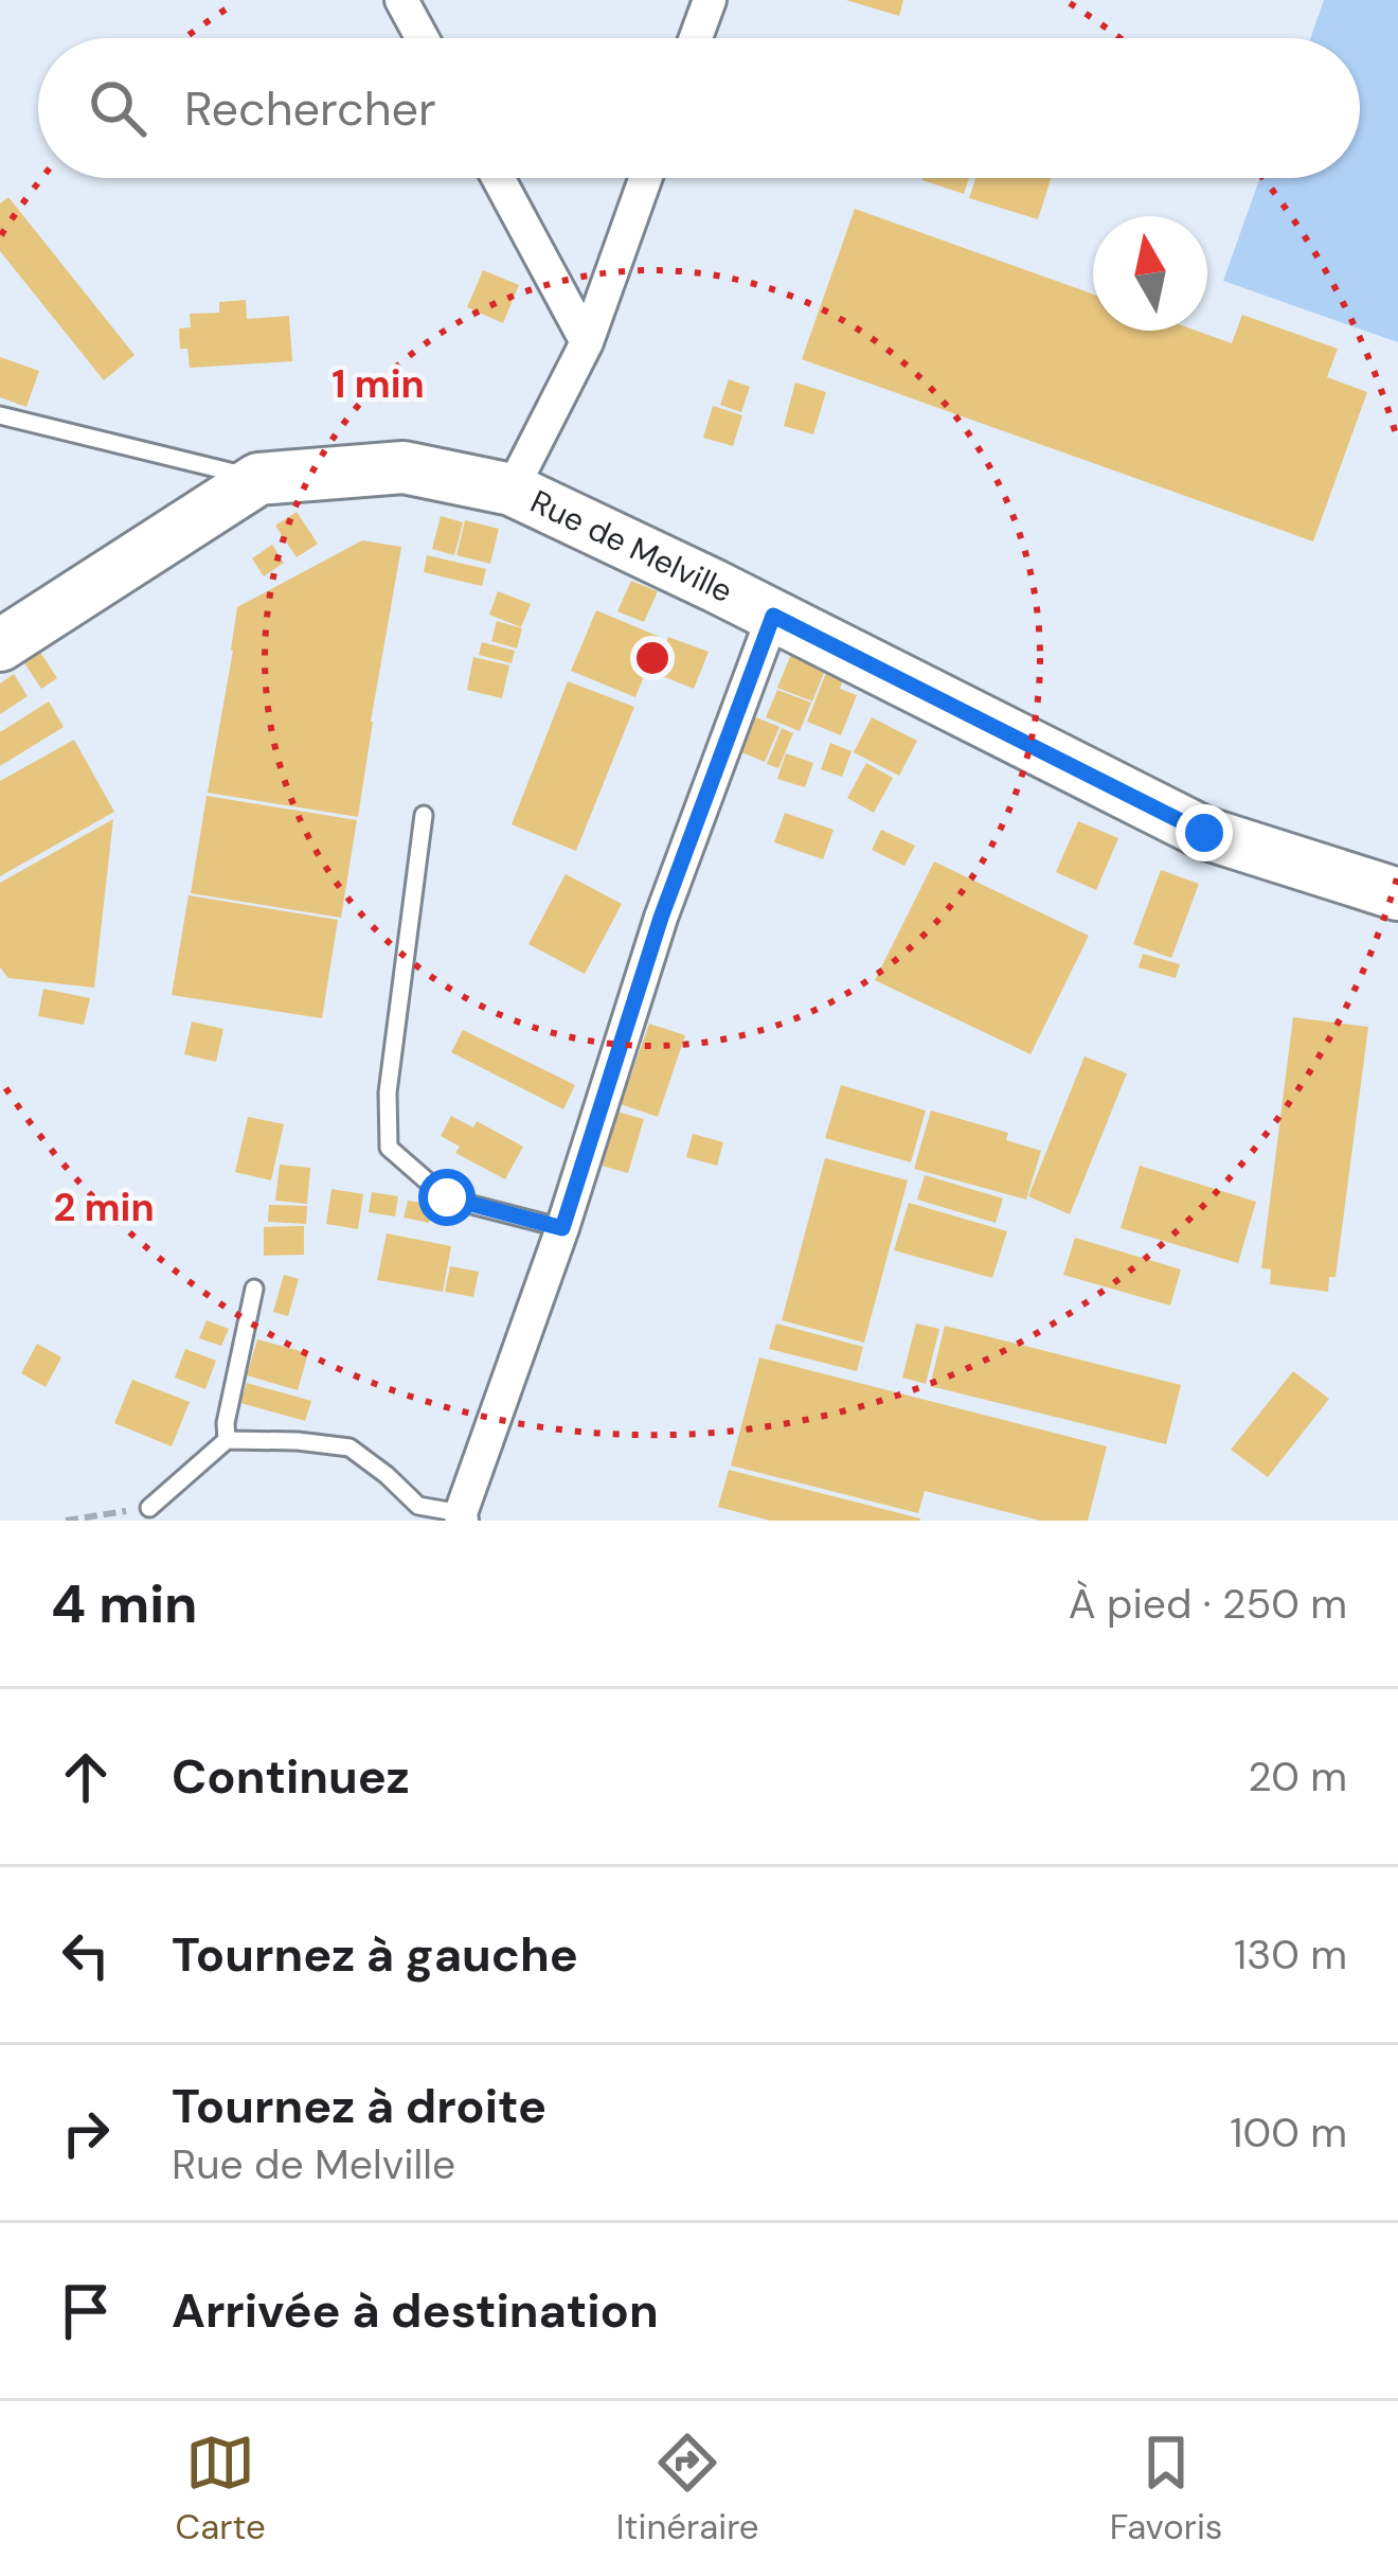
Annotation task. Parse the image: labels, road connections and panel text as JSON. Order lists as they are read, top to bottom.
{
  "streets": {
    "main road": ["Rue de Melville"]
  },
  "north": "top",
  "page": {
    "search": "Rechercher",
    "heading": ["4 min", "À pied · 250 m"],
    "list": [
      ["Continuez", "20 m"],
      ["Tournez à gauche", "130 m"],
      ["Tournez à droite", "Rue de Melville", "100 m"],
      "Arrivée à destination"
    ],
    "nav": ["Carte", "Itinéraire", "Favoris"]
  },
  "rings": ["1 min", "2 min"]
}
